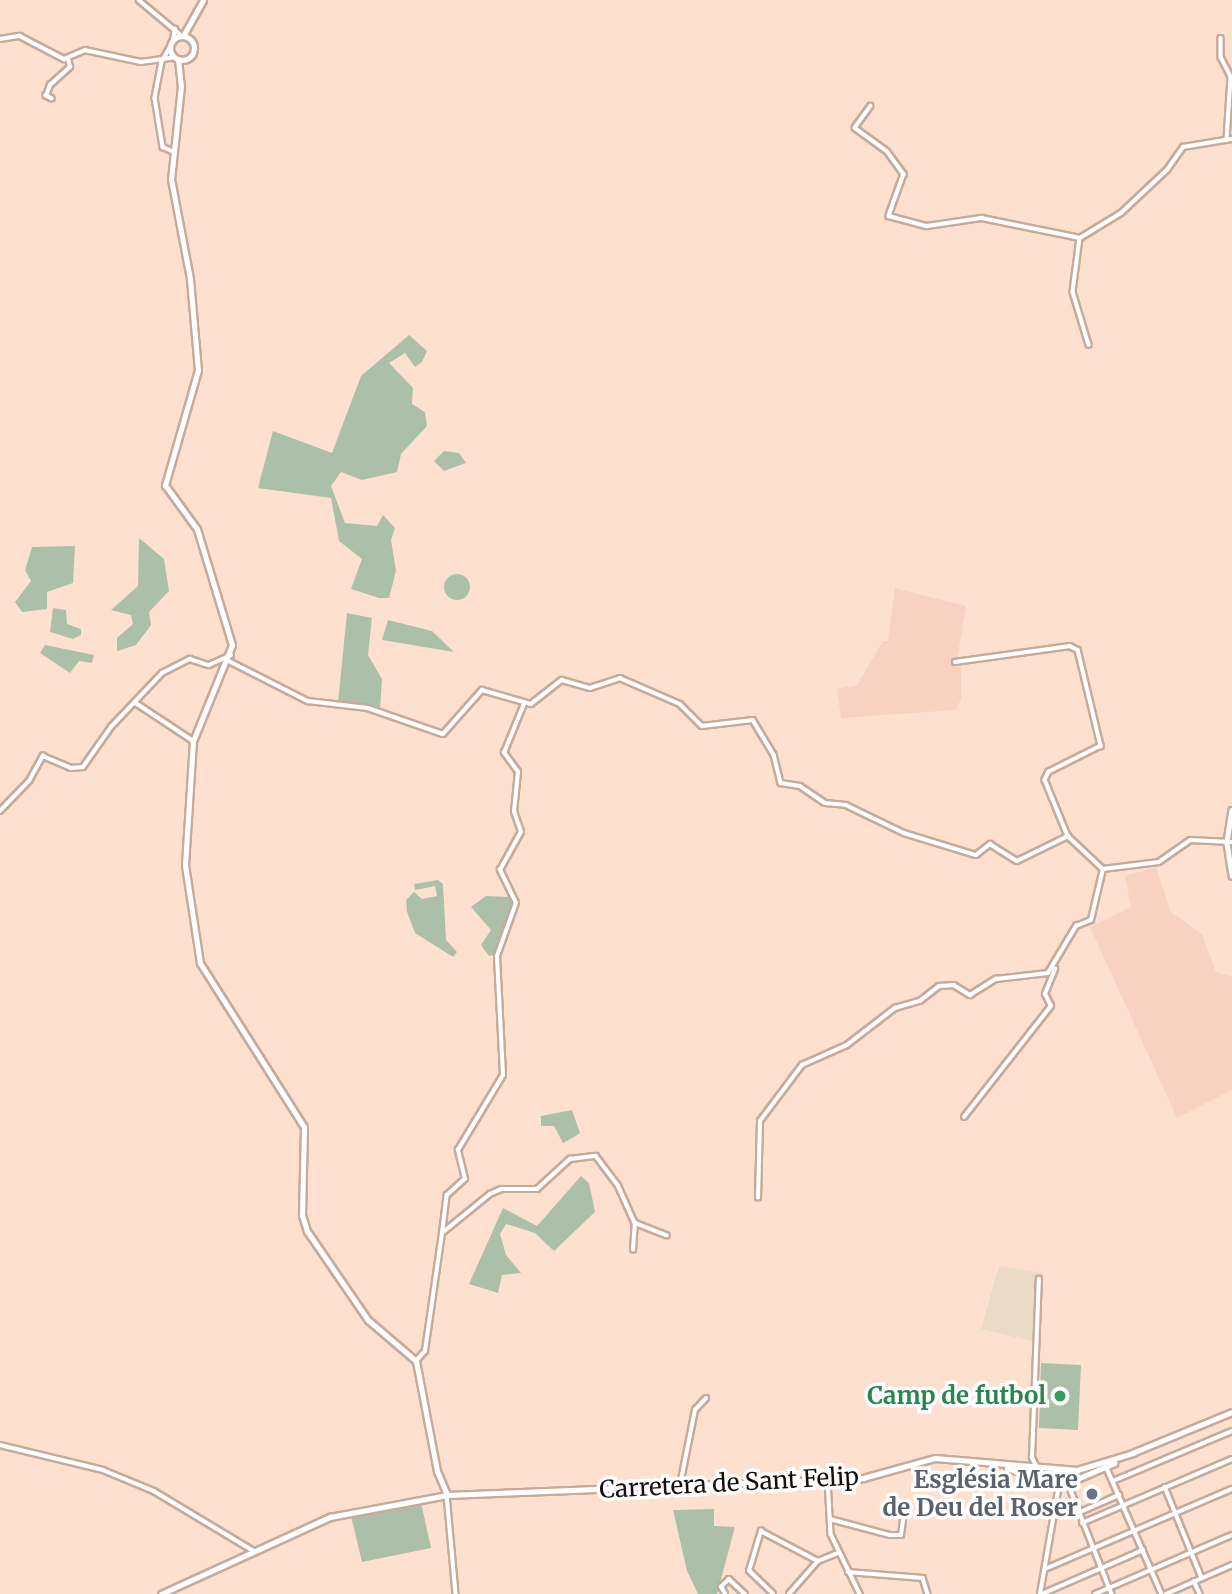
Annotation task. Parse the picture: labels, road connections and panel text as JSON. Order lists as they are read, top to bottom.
{
  "streets": {
    "main road": ["Carretera de Sant Felip"]
  },
  "places": ["Camp de futbol", "Església Mare de Deu del Roser"]
}
